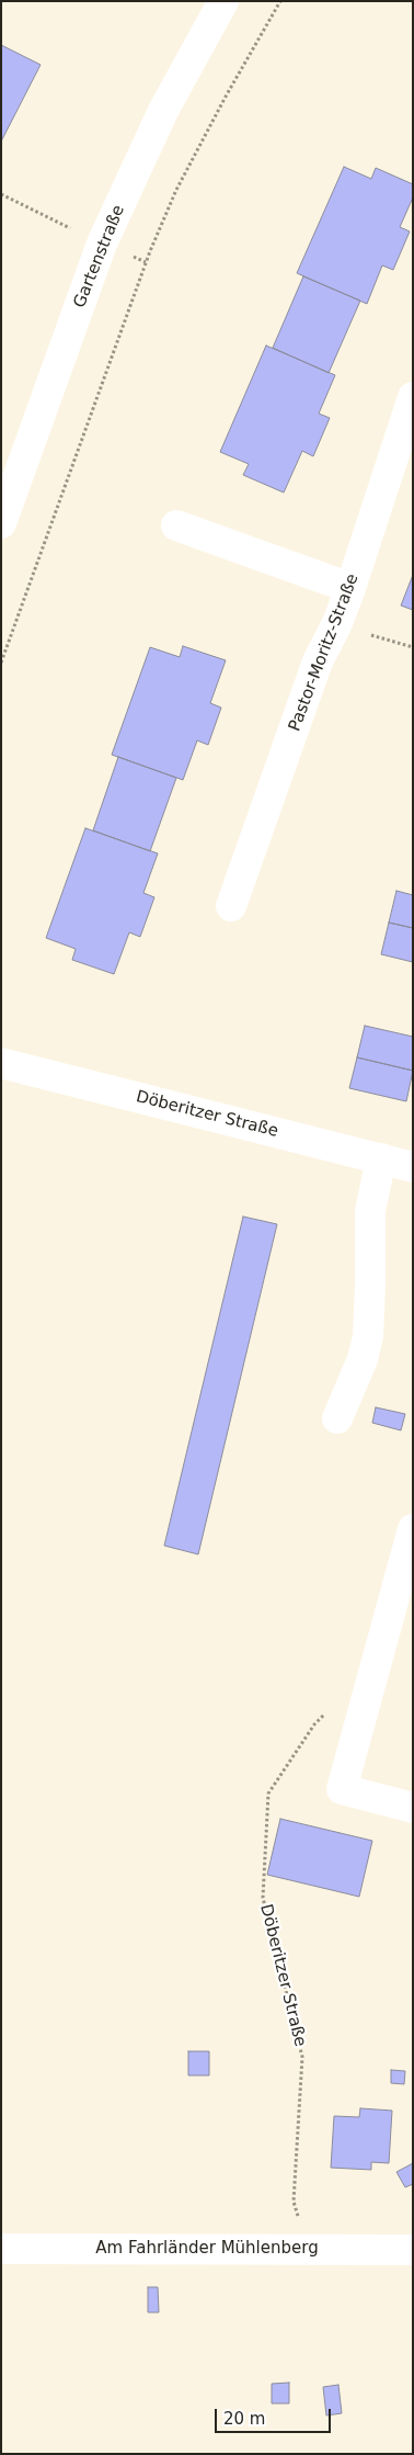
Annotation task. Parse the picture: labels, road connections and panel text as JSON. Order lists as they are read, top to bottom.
{
  "streets": {
    "street": [
      "Gartenstraße",
      "Pastor-Moritz-Straße",
      "Döberitzer Straße",
      "Am Fahrländer Mühlenberg"
    ]
  },
  "crossings": [
    ["Döberitzer Straße", "Am Fahrländer Mühlenberg"]
  ],
  "scale_bar": "20 m"
}
